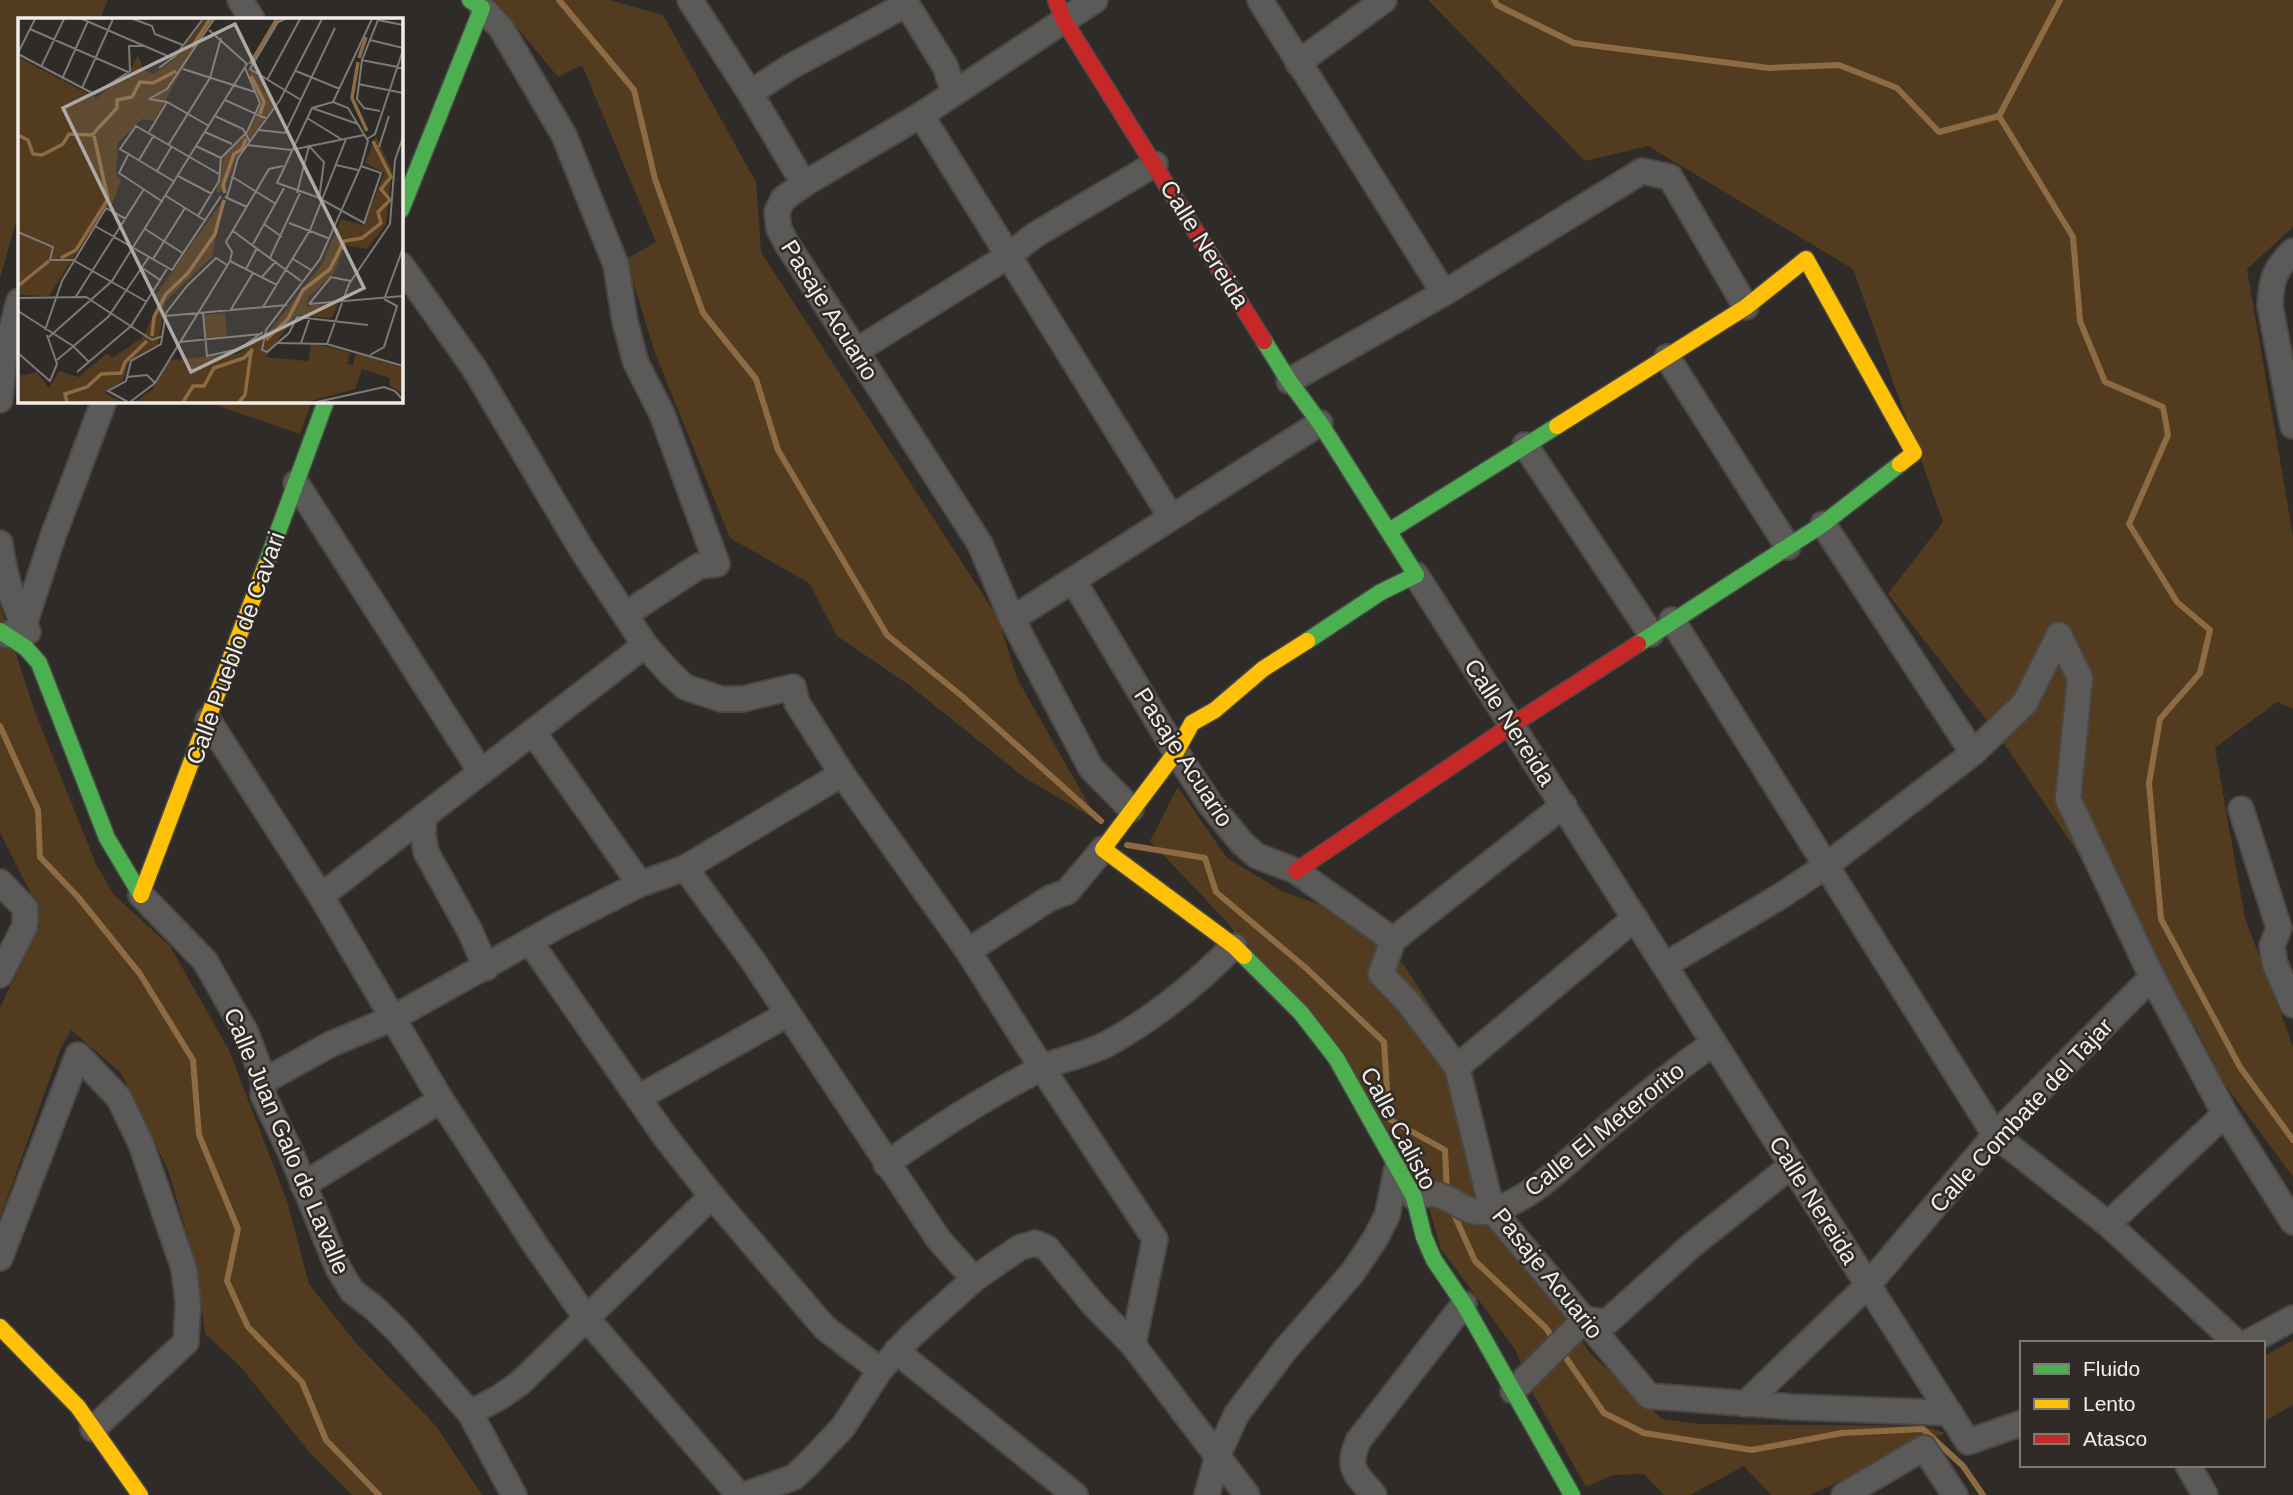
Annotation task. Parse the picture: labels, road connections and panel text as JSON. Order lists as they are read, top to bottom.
{
  "streets": {
    "street": [
      "Calle Nereida",
      "Pasaje Acuario",
      "Calle Pueblo de Cavari",
      "Calle Combate del Tajar",
      "Calle Calisto",
      "Calle El Meterorito",
      "Calle Juan Galo de Lavalle"
    ]
  },
  "crossings": [
    ["Calle Nereida", "Pasaje Acuario"],
    ["Calle Nereida", "Calle Combate del Tajar"],
    ["Calle Nereida", "Calle El Meterorito"],
    ["Pasaje Acuario", "Calle Combate del Tajar"],
    ["Pasaje Acuario", "Calle El Meterorito"],
    ["Calle Pueblo de Cavari", "Calle Juan Galo de Lavalle"]
  ],
  "legend": ["Fluido", "Lento", "Atasco"]
}
